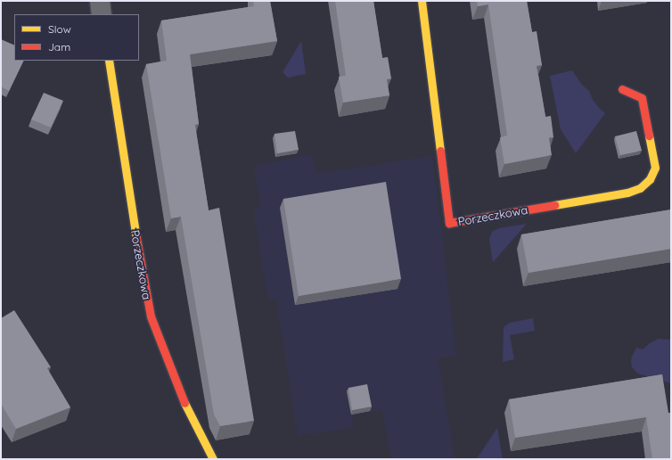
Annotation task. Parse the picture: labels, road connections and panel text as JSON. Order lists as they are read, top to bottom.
{
  "streets": {
    "street": ["Porzeczkowa"]
  },
  "legend": ["Slow", "Jam"]
}
